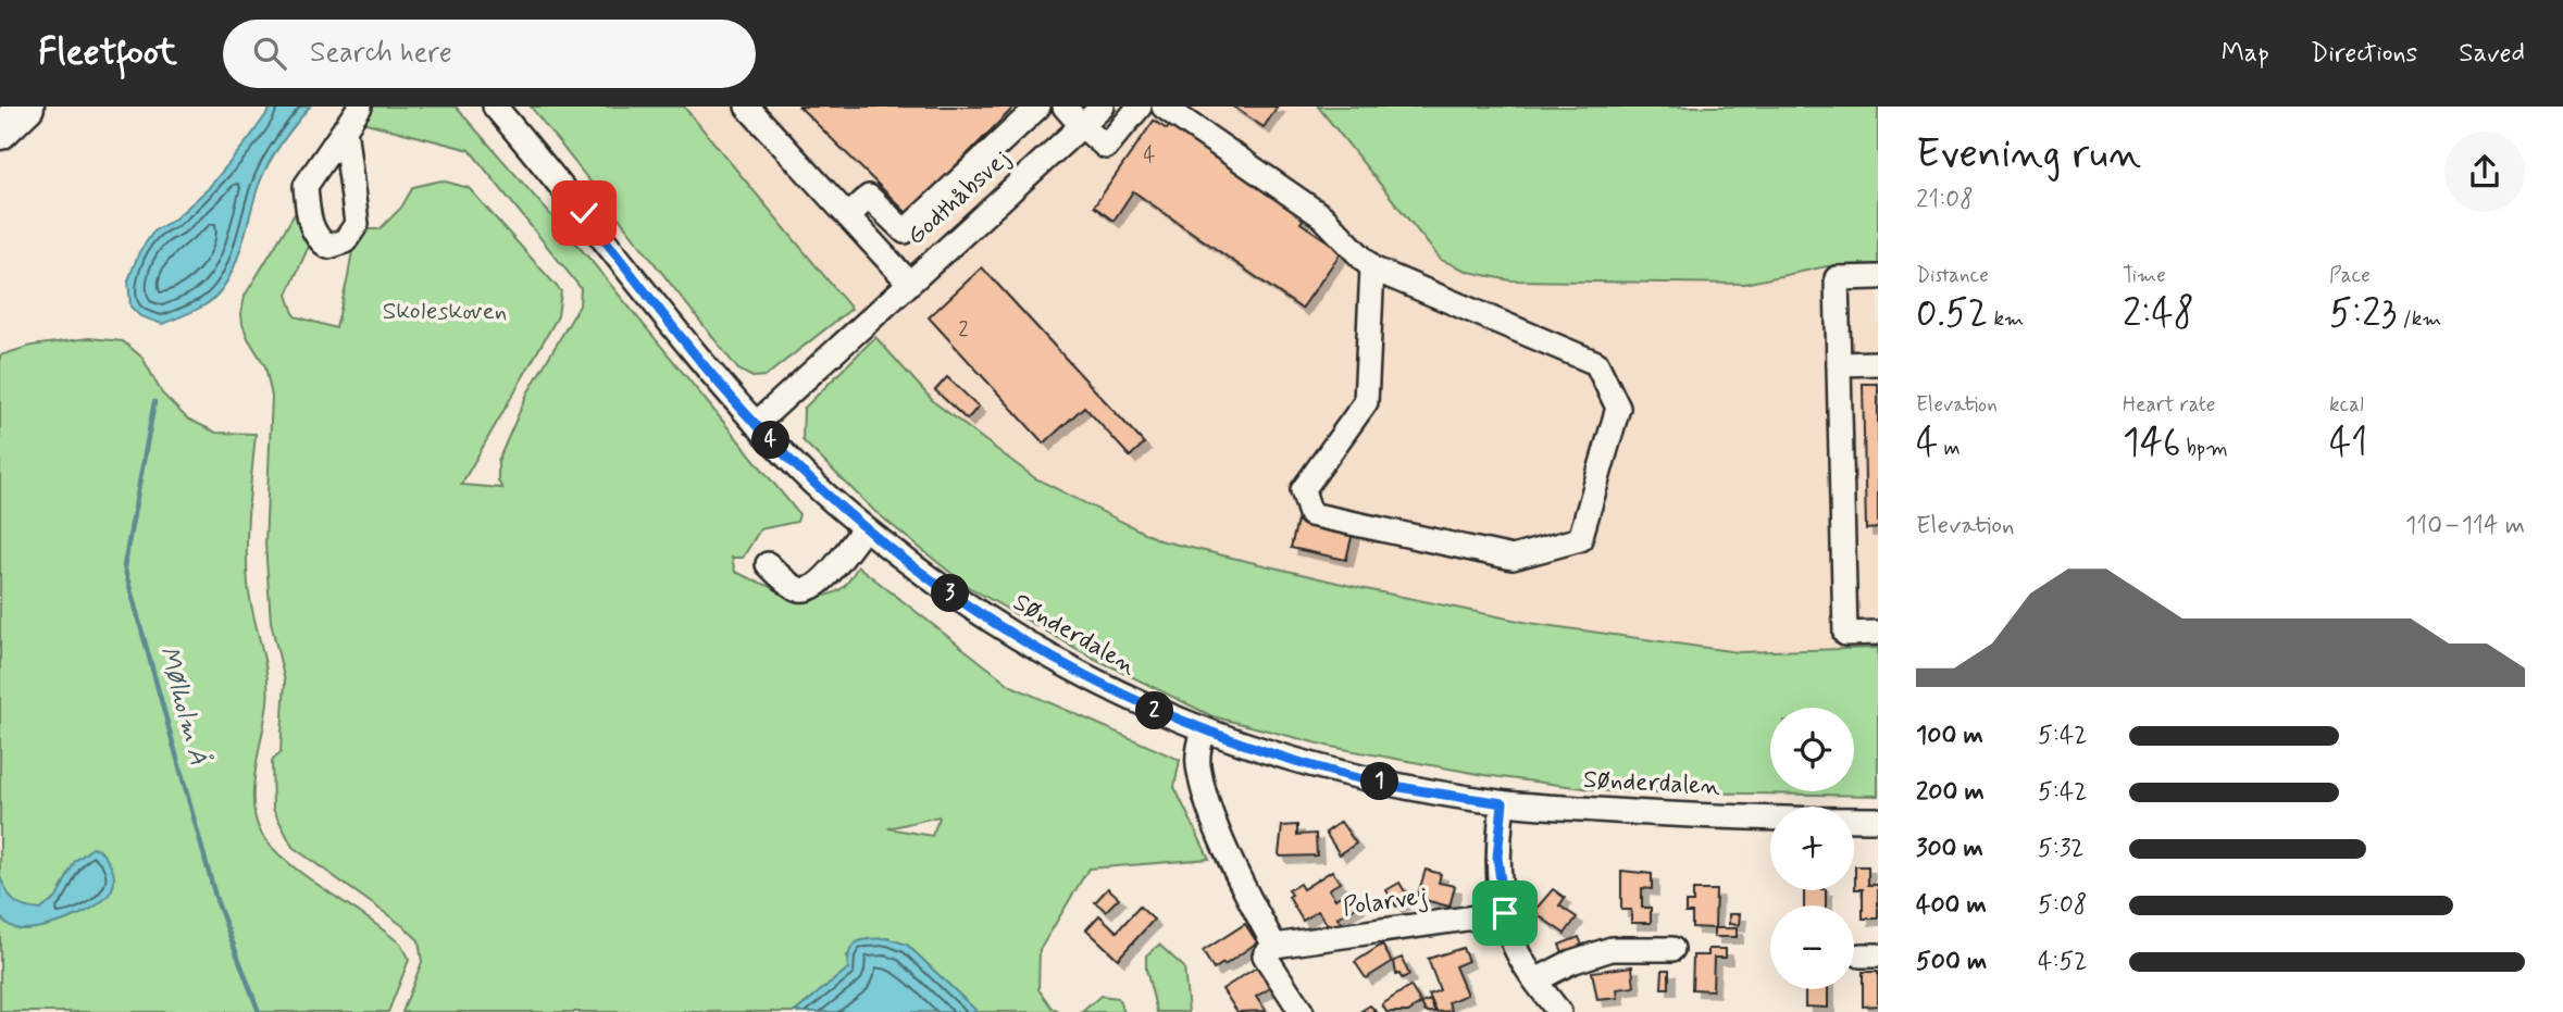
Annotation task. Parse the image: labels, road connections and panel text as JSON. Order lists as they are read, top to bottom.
{
  "streets": {
    "street": ["Godthåbsvej", "Sønderdalen", "Polarvej"]
  },
  "crossings": [
    ["Godthåbsvej", "Sønderdalen"]
  ],
  "water": ["Mølholm Å"],
  "parks": ["Skoleskoven"],
  "house_numbers": ["4", "2"],
  "page": {
    "header": "Fleetfoot",
    "search": "Search here",
    "nav": ["Map", "Directions", "Saved"],
    "heading": ["Evening run", "21:08"],
    "stats": [
      ["Distance", "0.52 km"],
      ["Time", "2:48"],
      ["Pace", "5:23 /km"],
      ["Elevation", "4 m"],
      ["Heart rate", "146 bpm"],
      ["kcal", "41"]
    ],
    "pins": [
      "4",
      "3",
      "2",
      "1"
    ],
    "chart": ["Elevation", "110–114 m"],
    "map_buttons": ["+", "−"],
    "list": [
      {
        "name": "100 m",
        "note": "5:42"
      },
      {
        "name": "200 m",
        "note": "5:42"
      },
      {
        "name": "300 m",
        "note": "5:32"
      },
      {
        "name": "400 m",
        "note": "5:08"
      },
      {
        "name": "500 m",
        "note": "4:52"
      }
    ]
  }
}
